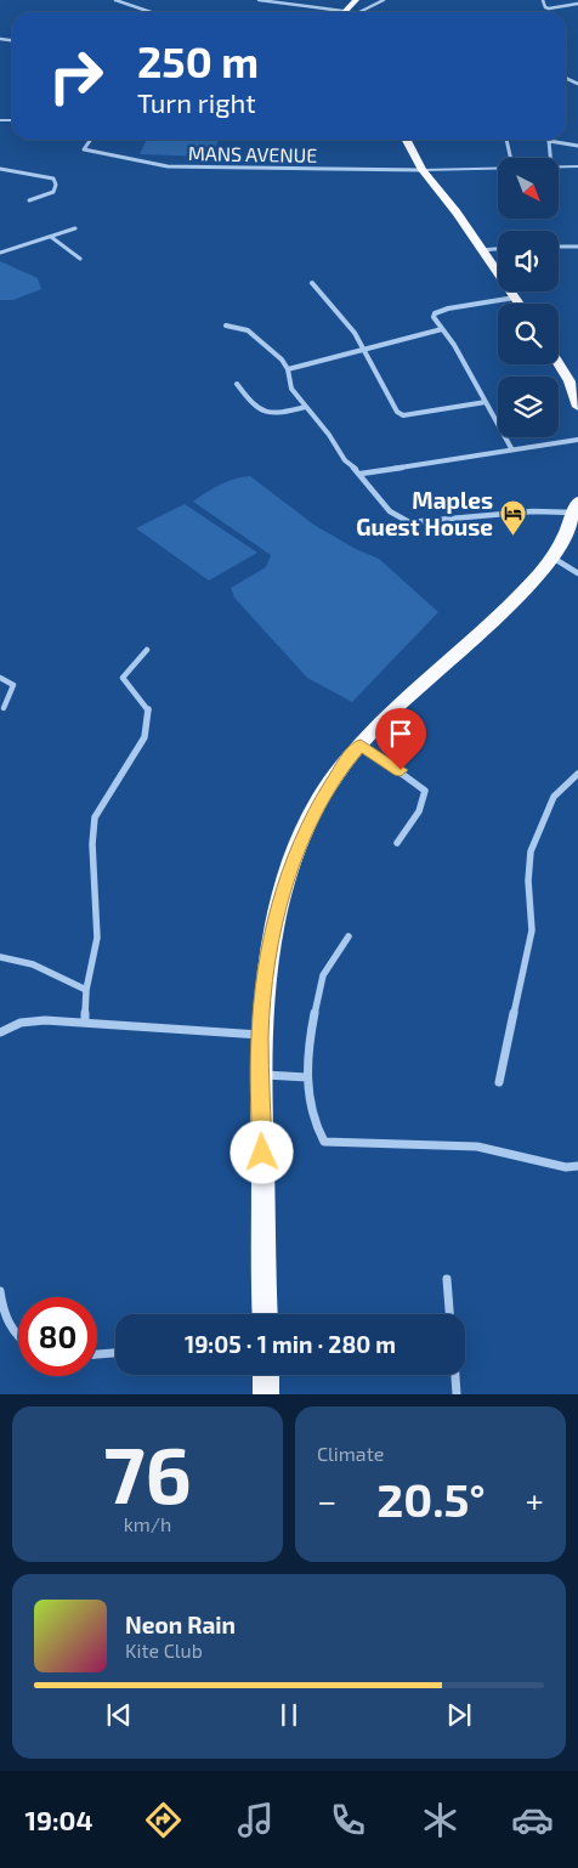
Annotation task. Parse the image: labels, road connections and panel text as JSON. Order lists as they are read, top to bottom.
{
  "streets": {
    "street": ["MANS AVENUE"]
  },
  "places": {
    "hotel": ["Maples Guest House"]
  },
  "north": "bottom right",
  "page": {
    "turn": ["250 m", "Turn right"],
    "limit": "80",
    "trip": "19:05 · 1 min · 280 m",
    "tile": [
      ["76", "km/h"],
      "Climate"
    ],
    "heat": ["−", "20.5°", "+"],
    "song": ["Neon Rain", "Kite Club"],
    "tabs": "19:04"
  }
}
